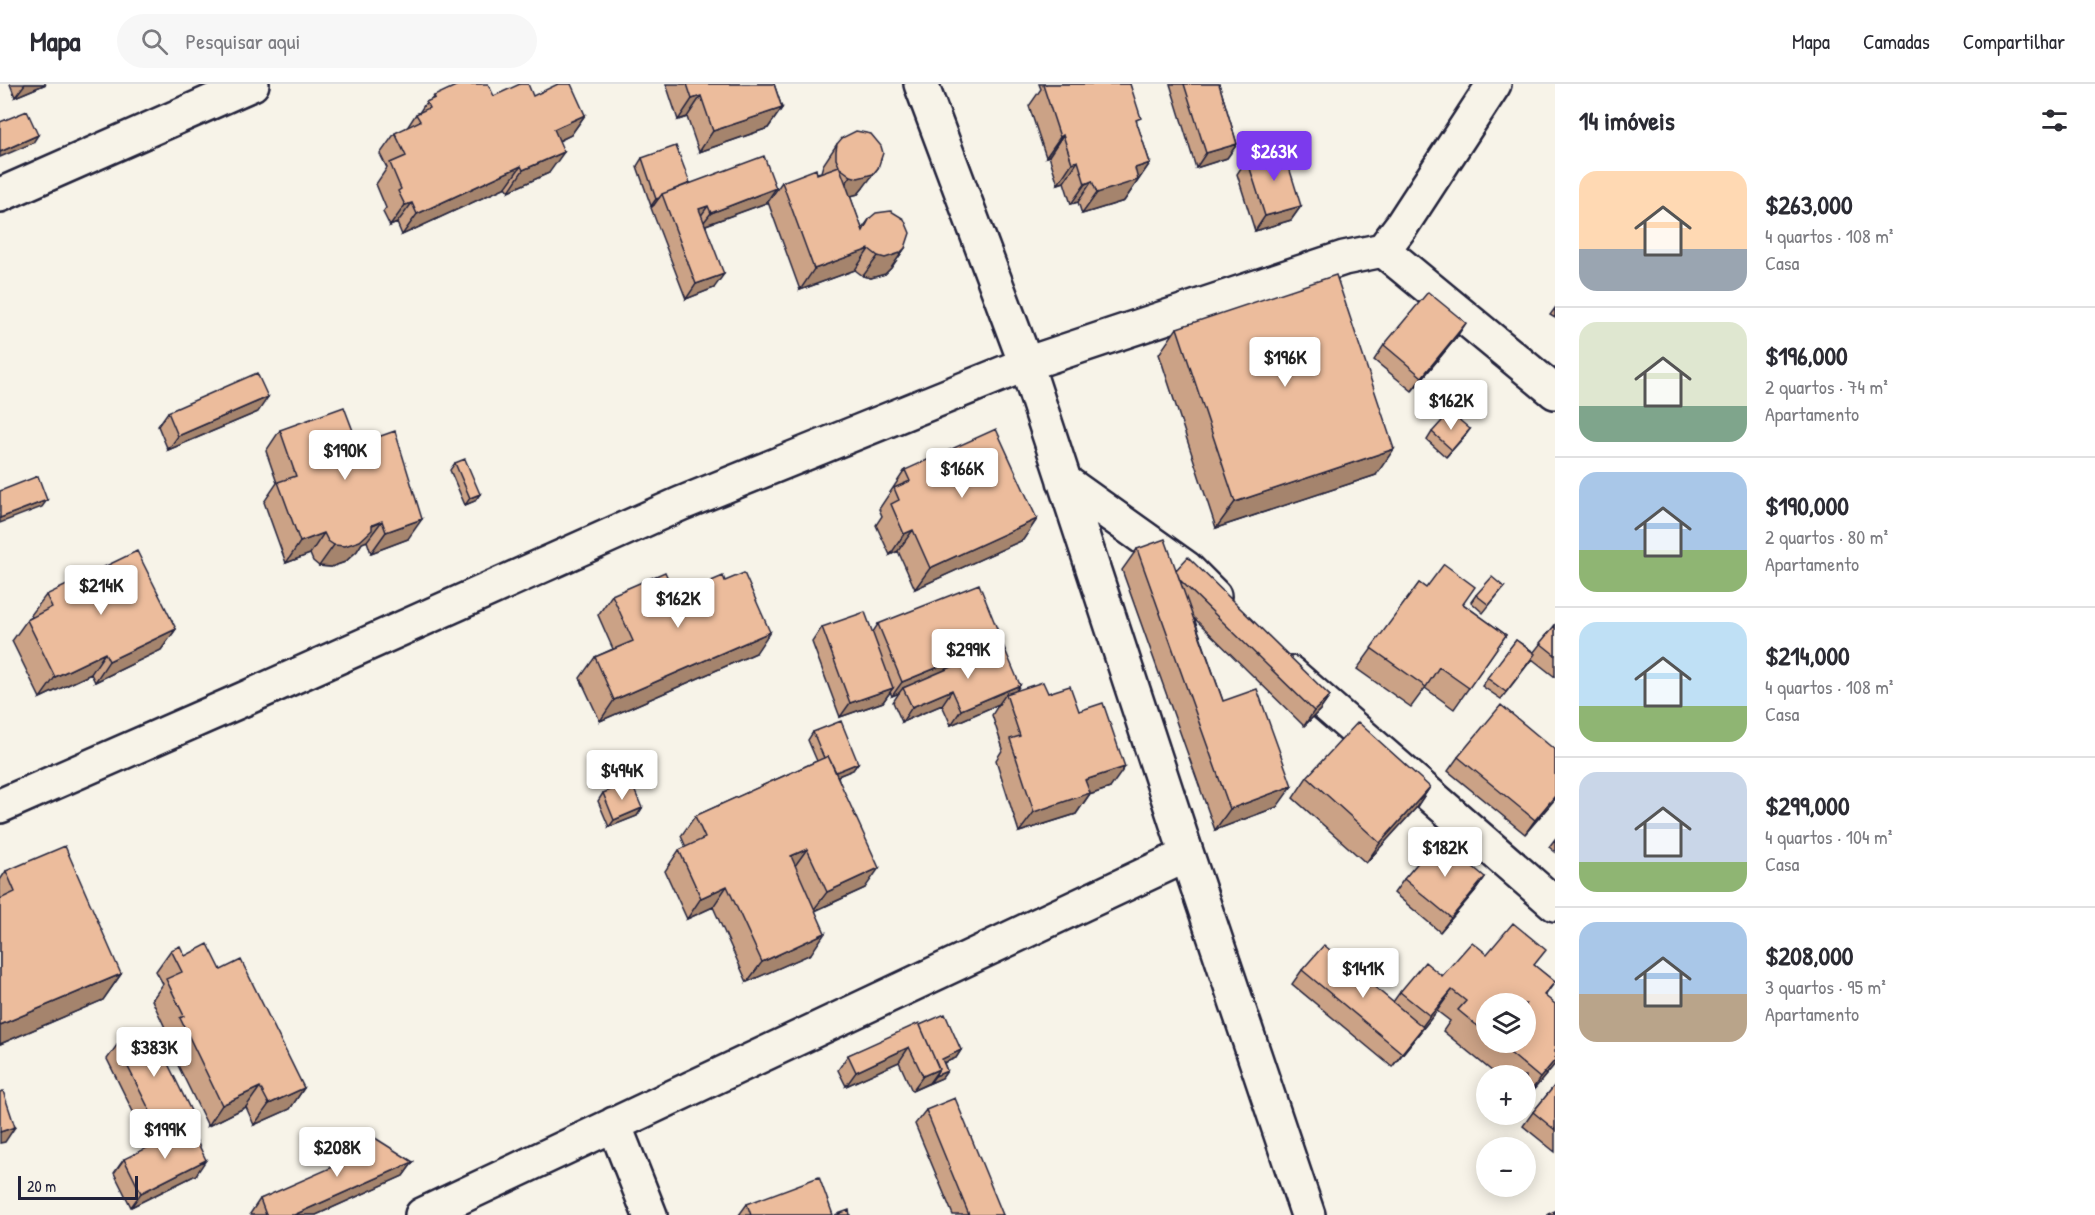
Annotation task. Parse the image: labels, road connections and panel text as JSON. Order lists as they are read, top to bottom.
{
  "scale_bar": "20 m",
  "page": {
    "header": "Mapa",
    "search": "Pesquisar aqui",
    "nav": ["Mapa", "Camadas", "Compartilhar"],
    "heading": "14 imóveis",
    "price": [
      "$263K",
      "$196K",
      "$162K",
      "$190K",
      "$166K",
      "$214K",
      "$162K",
      "$299K",
      "$494K",
      "$182K",
      "$141K",
      "$383K",
      "$199K",
      "$208K"
    ],
    "list": [
      {
        "name": "$263,000",
        "note": "4 quartos · 108 m² · Casa"
      },
      {
        "name": "$196,000",
        "note": "2 quartos · 74 m² · Apartamento"
      },
      {
        "name": "$190,000",
        "note": "2 quartos · 80 m² · Apartamento"
      },
      {
        "name": "$214,000",
        "note": "4 quartos · 108 m² · Casa"
      },
      {
        "name": "$299,000",
        "note": "4 quartos · 104 m² · Casa"
      },
      {
        "name": "$208,000",
        "note": "3 quartos · 95 m² · Apartamento"
      }
    ],
    "map_buttons": ["+", "−"],
    "scale": "20 m"
  }
}
